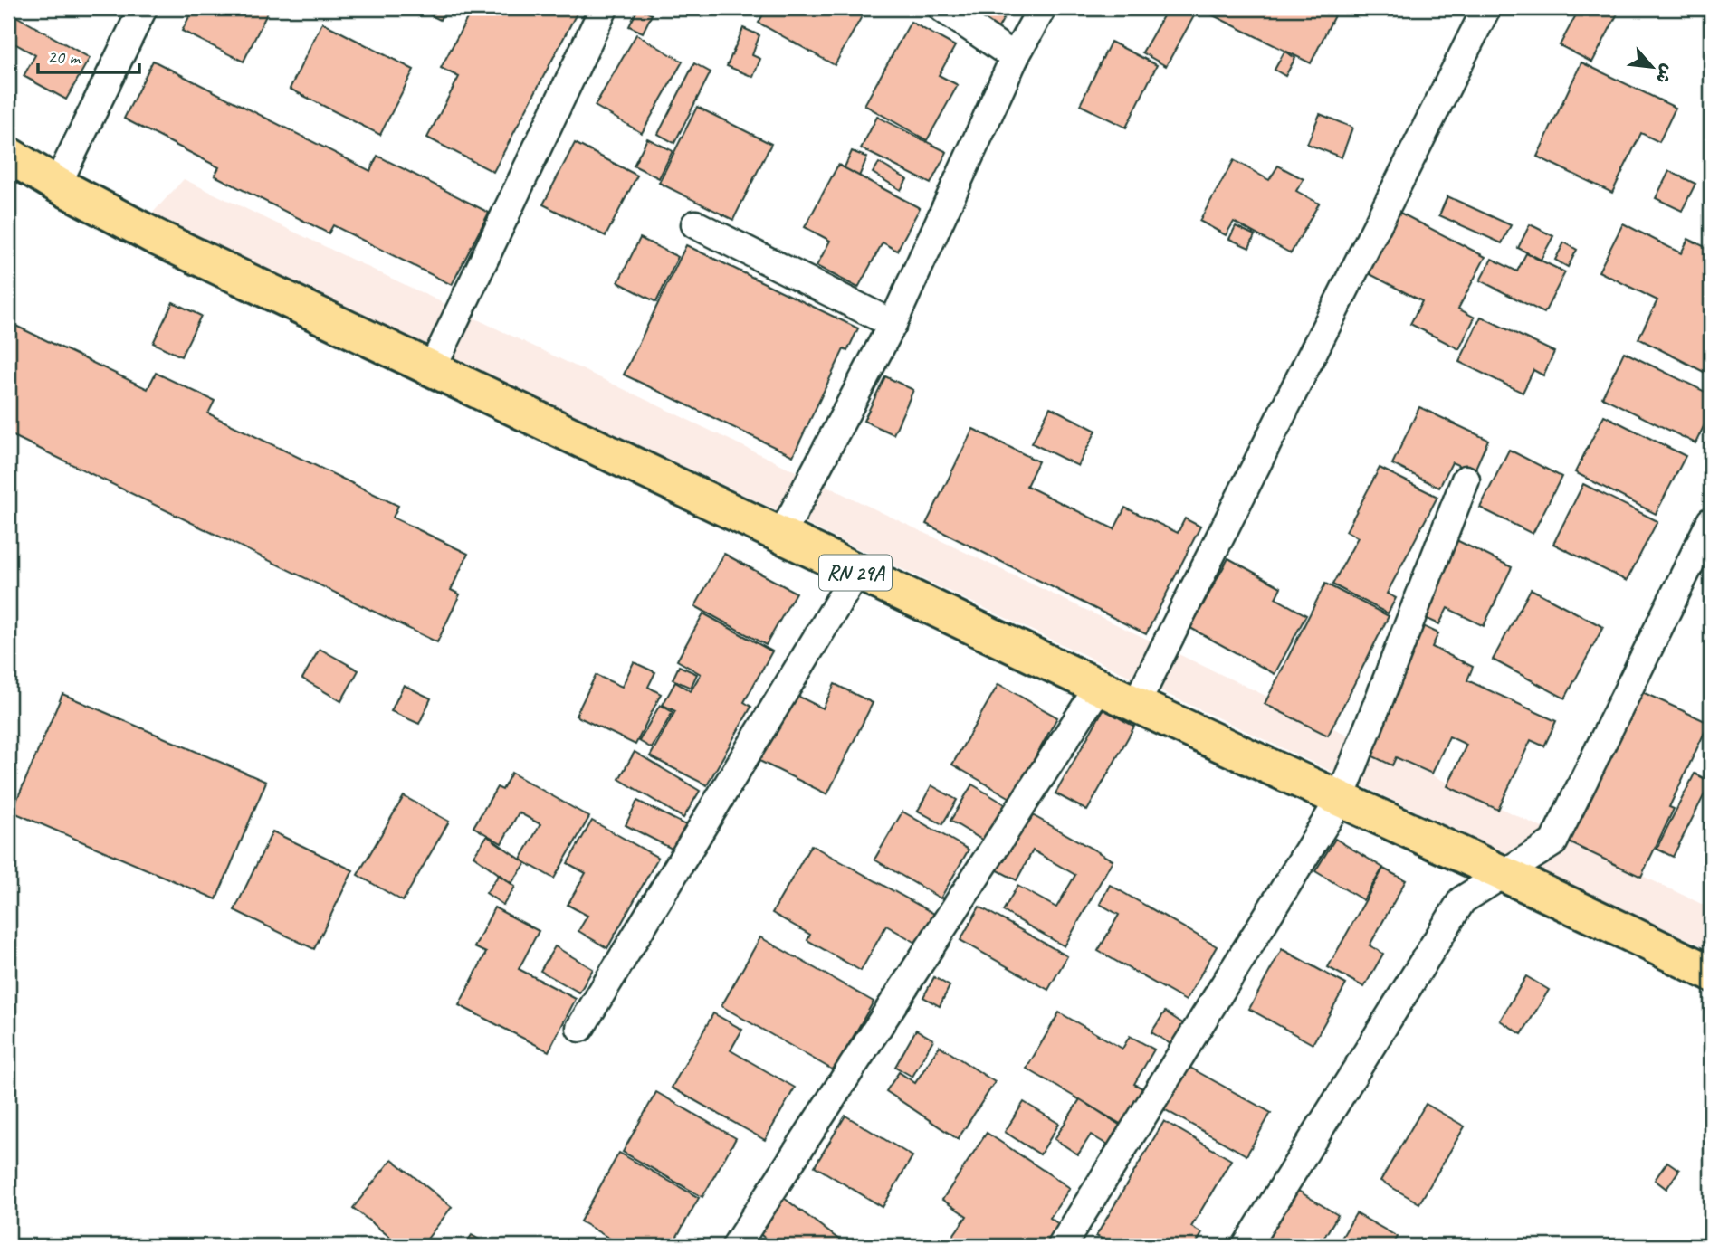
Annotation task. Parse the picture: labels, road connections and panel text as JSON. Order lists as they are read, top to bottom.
{
  "streets": {
    "main road": ["RN 29A"]
  },
  "scale_bar": "20 m",
  "north": "bottom right"
}
